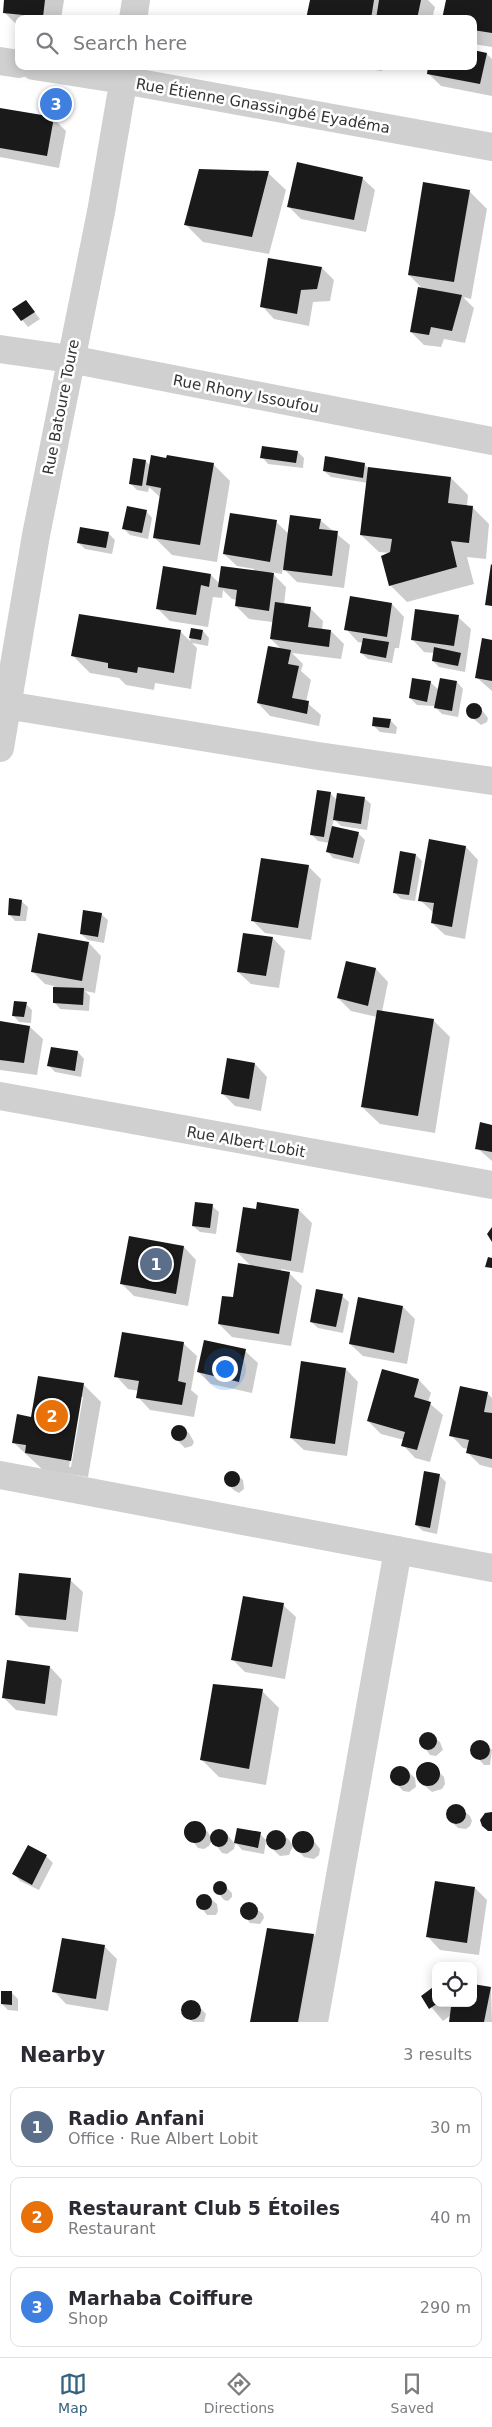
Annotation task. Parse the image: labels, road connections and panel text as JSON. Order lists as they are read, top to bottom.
{
  "streets": {
    "street": [
      "Rue Étienne Gnassingbé Eyadéma",
      "Rue Rhony Issoufou",
      "Rue Batoure Toure",
      "Rue Albert Lobit"
    ]
  },
  "crossings": [
    ["Rue Étienne Gnassingbé Eyadéma", "Rue Batoure Toure"],
    ["Rue Rhony Issoufou", "Rue Batoure Toure"]
  ],
  "page": {
    "search": "Search here",
    "pins": ["3", "1", "2"],
    "heading": ["Nearby", "3 results"],
    "list": [
      {
        "mark": "1",
        "name": "Radio Anfani",
        "note": "Office · Rue Albert Lobit",
        "value": "30 m"
      },
      {
        "mark": "2",
        "name": "Restaurant Club 5 Étoiles",
        "note": "Restaurant",
        "value": "40 m"
      },
      {
        "mark": "3",
        "name": "Marhaba Coiffure",
        "note": "Shop",
        "value": "290 m"
      }
    ],
    "nav": ["Map", "Directions", "Saved"]
  }
}
